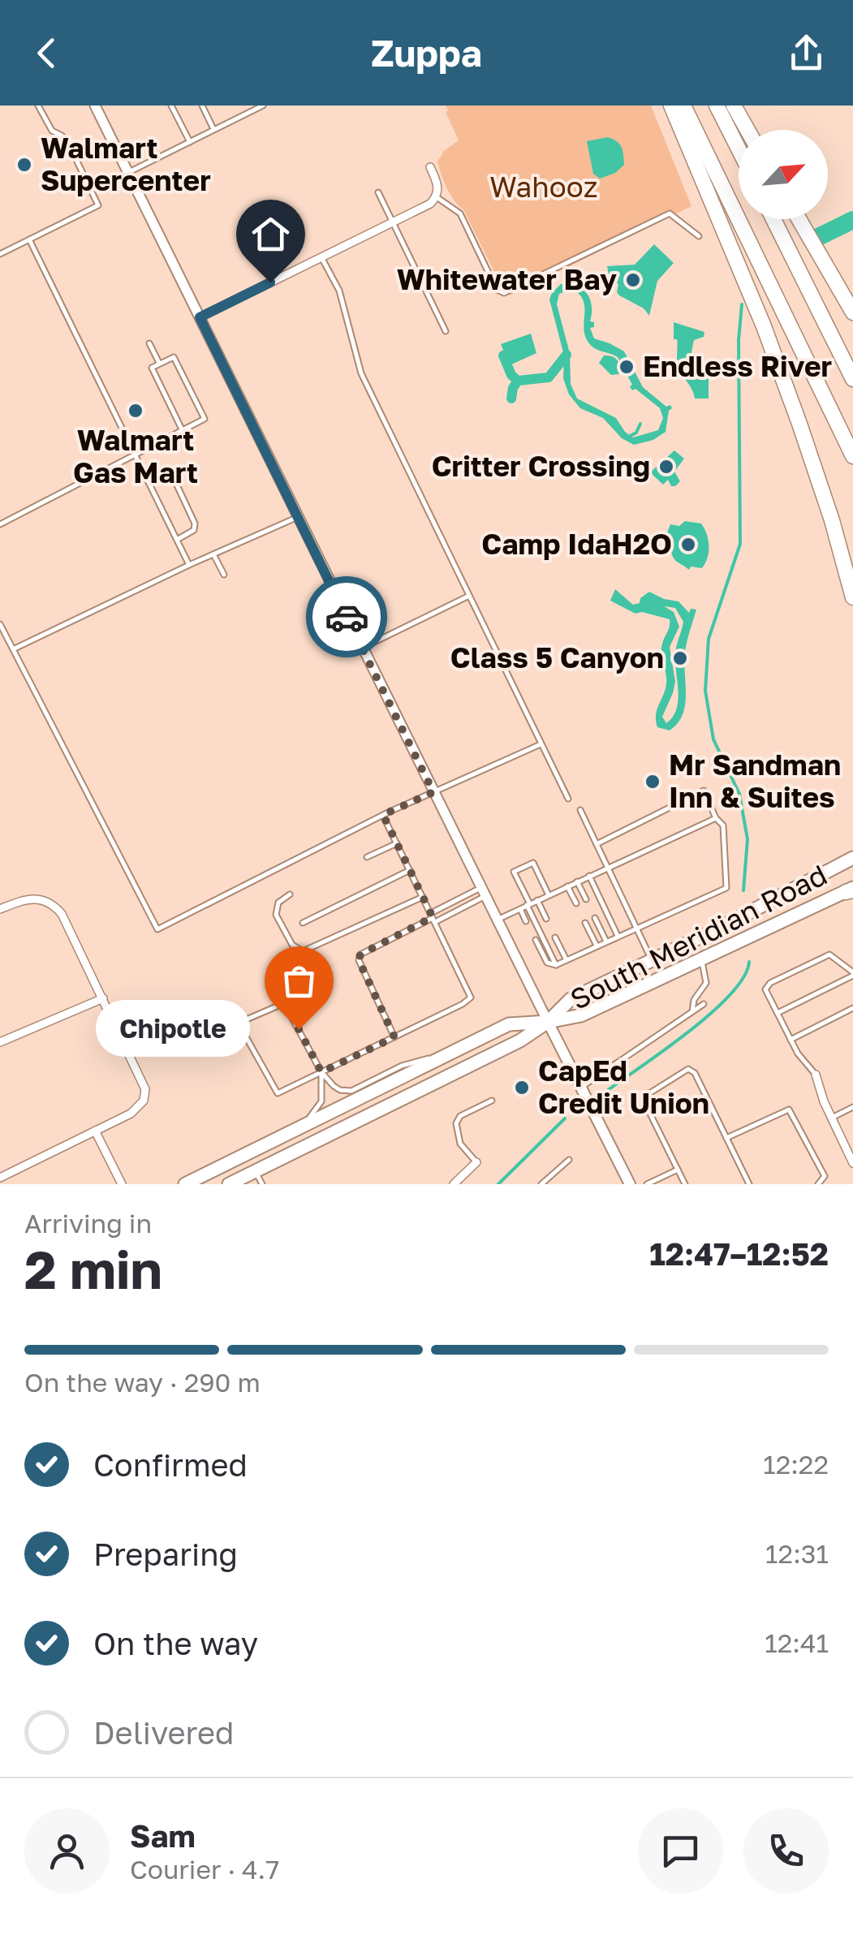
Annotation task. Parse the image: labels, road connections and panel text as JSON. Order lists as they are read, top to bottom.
{
  "streets": {
    "main road": ["South Meridian Road"]
  },
  "parks": ["Wahooz"],
  "places": [
    "Walmart Supercenter",
    "Whitewater Bay",
    "Endless River",
    "Walmart Gas Mart",
    "Critter Crossing",
    "Camp IdaH2O",
    "Class 5 Canyon",
    "Mr Sandman Inn & Suites",
    "Chipotle",
    "CapEd Credit Union"
  ],
  "north": "top right",
  "page": {
    "header": "Zuppa",
    "bubble": "Chipotle",
    "heading": ["2 min", "Arriving in", "12:47–12:52"],
    "panel": ["Sam", "Courier · 4.7"],
    "bar": "On the way · 290 m",
    "list": [
      ["Confirmed", "12:22"],
      ["Preparing", "12:31"],
      ["On the way", "12:41"],
      "Delivered"
    ]
  }
}
